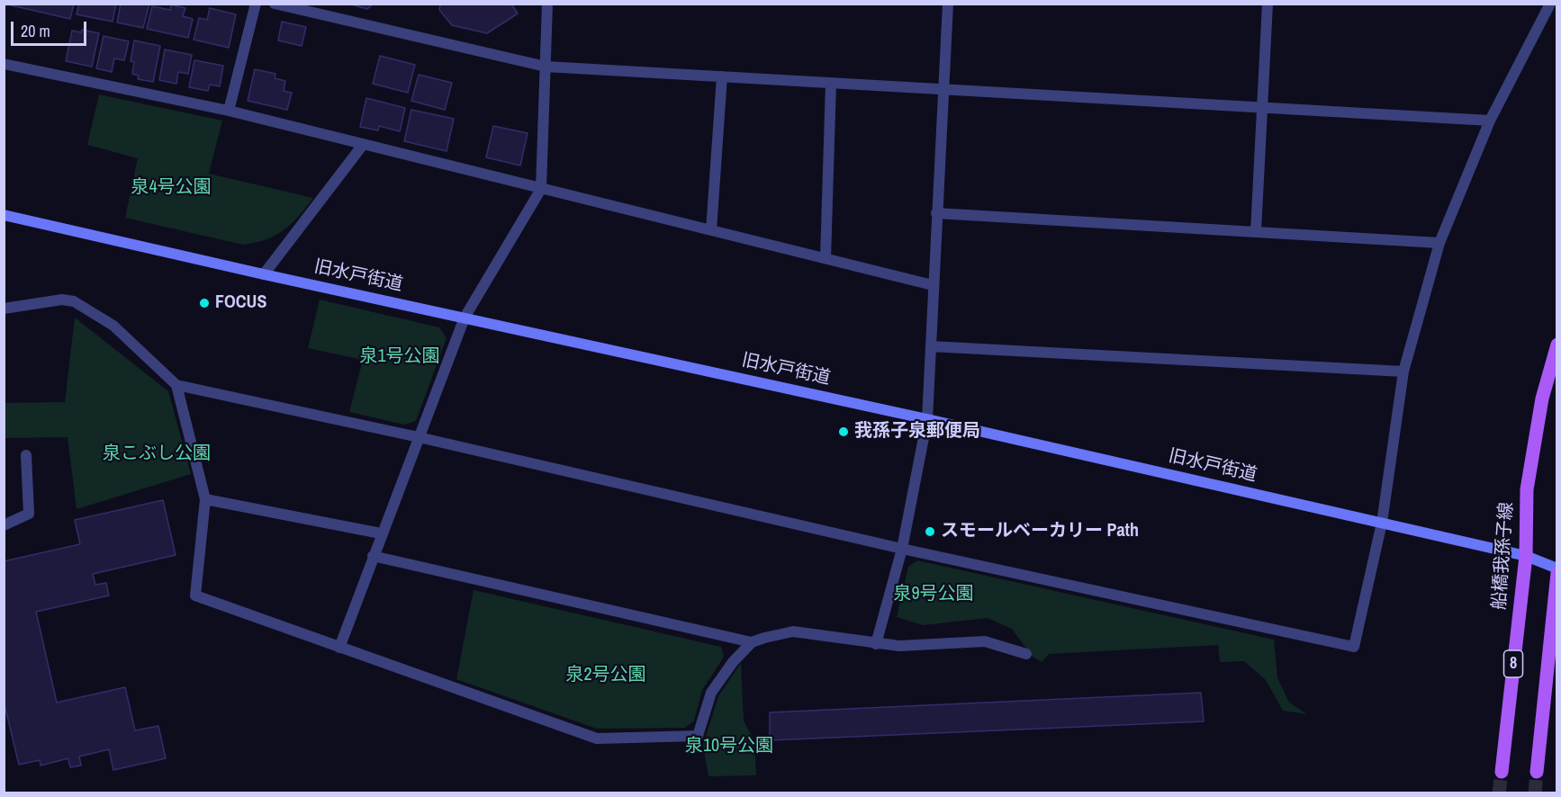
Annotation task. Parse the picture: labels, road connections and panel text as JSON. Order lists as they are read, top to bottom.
{
  "streets": {
    "main road": ["船橋我孫子線", "8"],
    "street": ["旧水戸街道"]
  },
  "crossings": [
    ["旧水戸街道", "船橋我孫子線"]
  ],
  "parks": [
    "泉4号公園",
    "泉1号公園",
    "泉こぶし公園",
    "泉9号公園",
    "泉2号公園",
    "泉10号公園"
  ],
  "places": ["FOCUS", "我孫子泉郵便局", "スモールベーカリー Path"],
  "scale_bar": "20 m"
}
